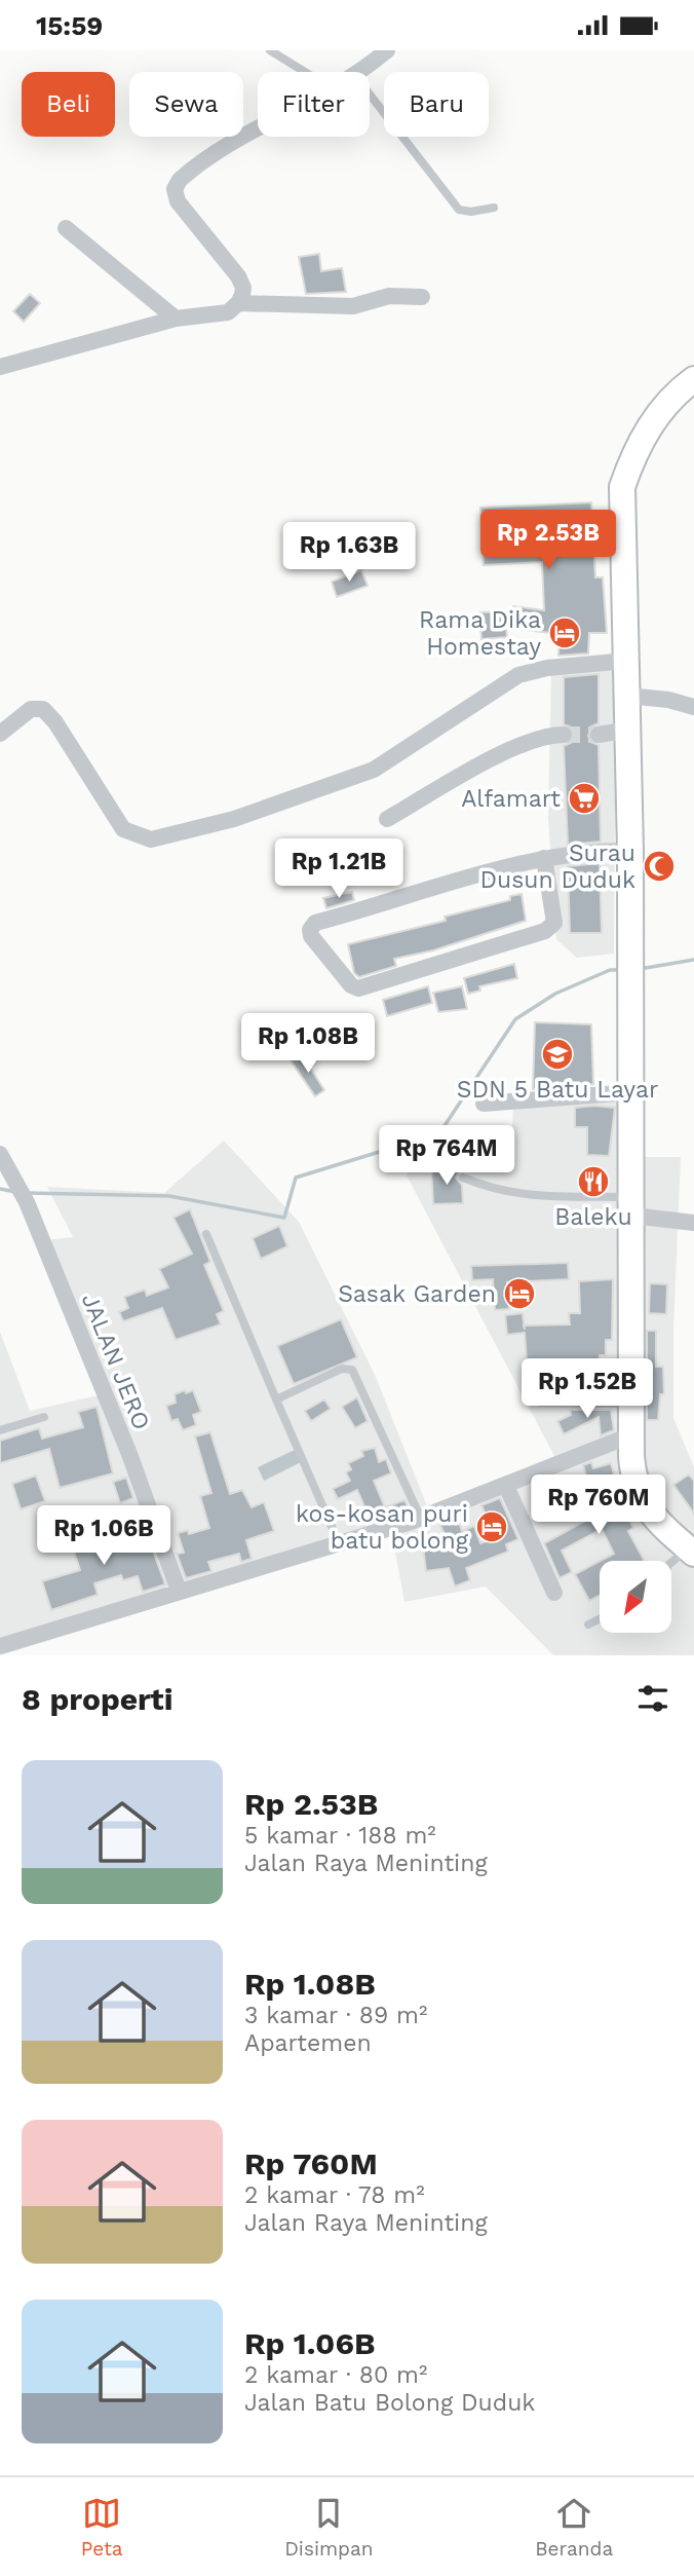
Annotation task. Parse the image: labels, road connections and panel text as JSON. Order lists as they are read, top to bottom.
{
  "streets": {
    "street": ["JALAN JERO"]
  },
  "places": {
    "hotel": ["Rama Dika Homestay", "Sasak Garden", "kos-kosan puri batu bolong"],
    "supermarket": ["Alfamart"],
    "mosque": ["Surau Dusun Duduk"],
    "school or university": ["SDN 5 Batu Layar"],
    "restaurant": ["Baleku"]
  },
  "north": "bottom left",
  "page": {
    "status": "15:59",
    "chip": [
      "Beli",
      "Sewa",
      "Filter",
      "Baru"
    ],
    "price": [
      "Rp 2.53B",
      "Rp 1.63B",
      "Rp 1.21B",
      "Rp 1.08B",
      "Rp 764M",
      "Rp 1.52B",
      "Rp 760M",
      "Rp 1.06B"
    ],
    "heading": "8 properti",
    "list": [
      {
        "name": "Rp 2.53B",
        "note": "5 kamar · 188 m² · Jalan Raya Meninting"
      },
      {
        "name": "Rp 1.08B",
        "note": "3 kamar · 89 m² · Apartemen"
      },
      {
        "name": "Rp 760M",
        "note": "2 kamar · 78 m² · Jalan Raya Meninting"
      },
      {
        "name": "Rp 1.06B",
        "note": "2 kamar · 80 m² · Jalan Batu Bolong Duduk"
      }
    ],
    "tabs": ["Peta", "Disimpan", "Beranda"]
  }
}
